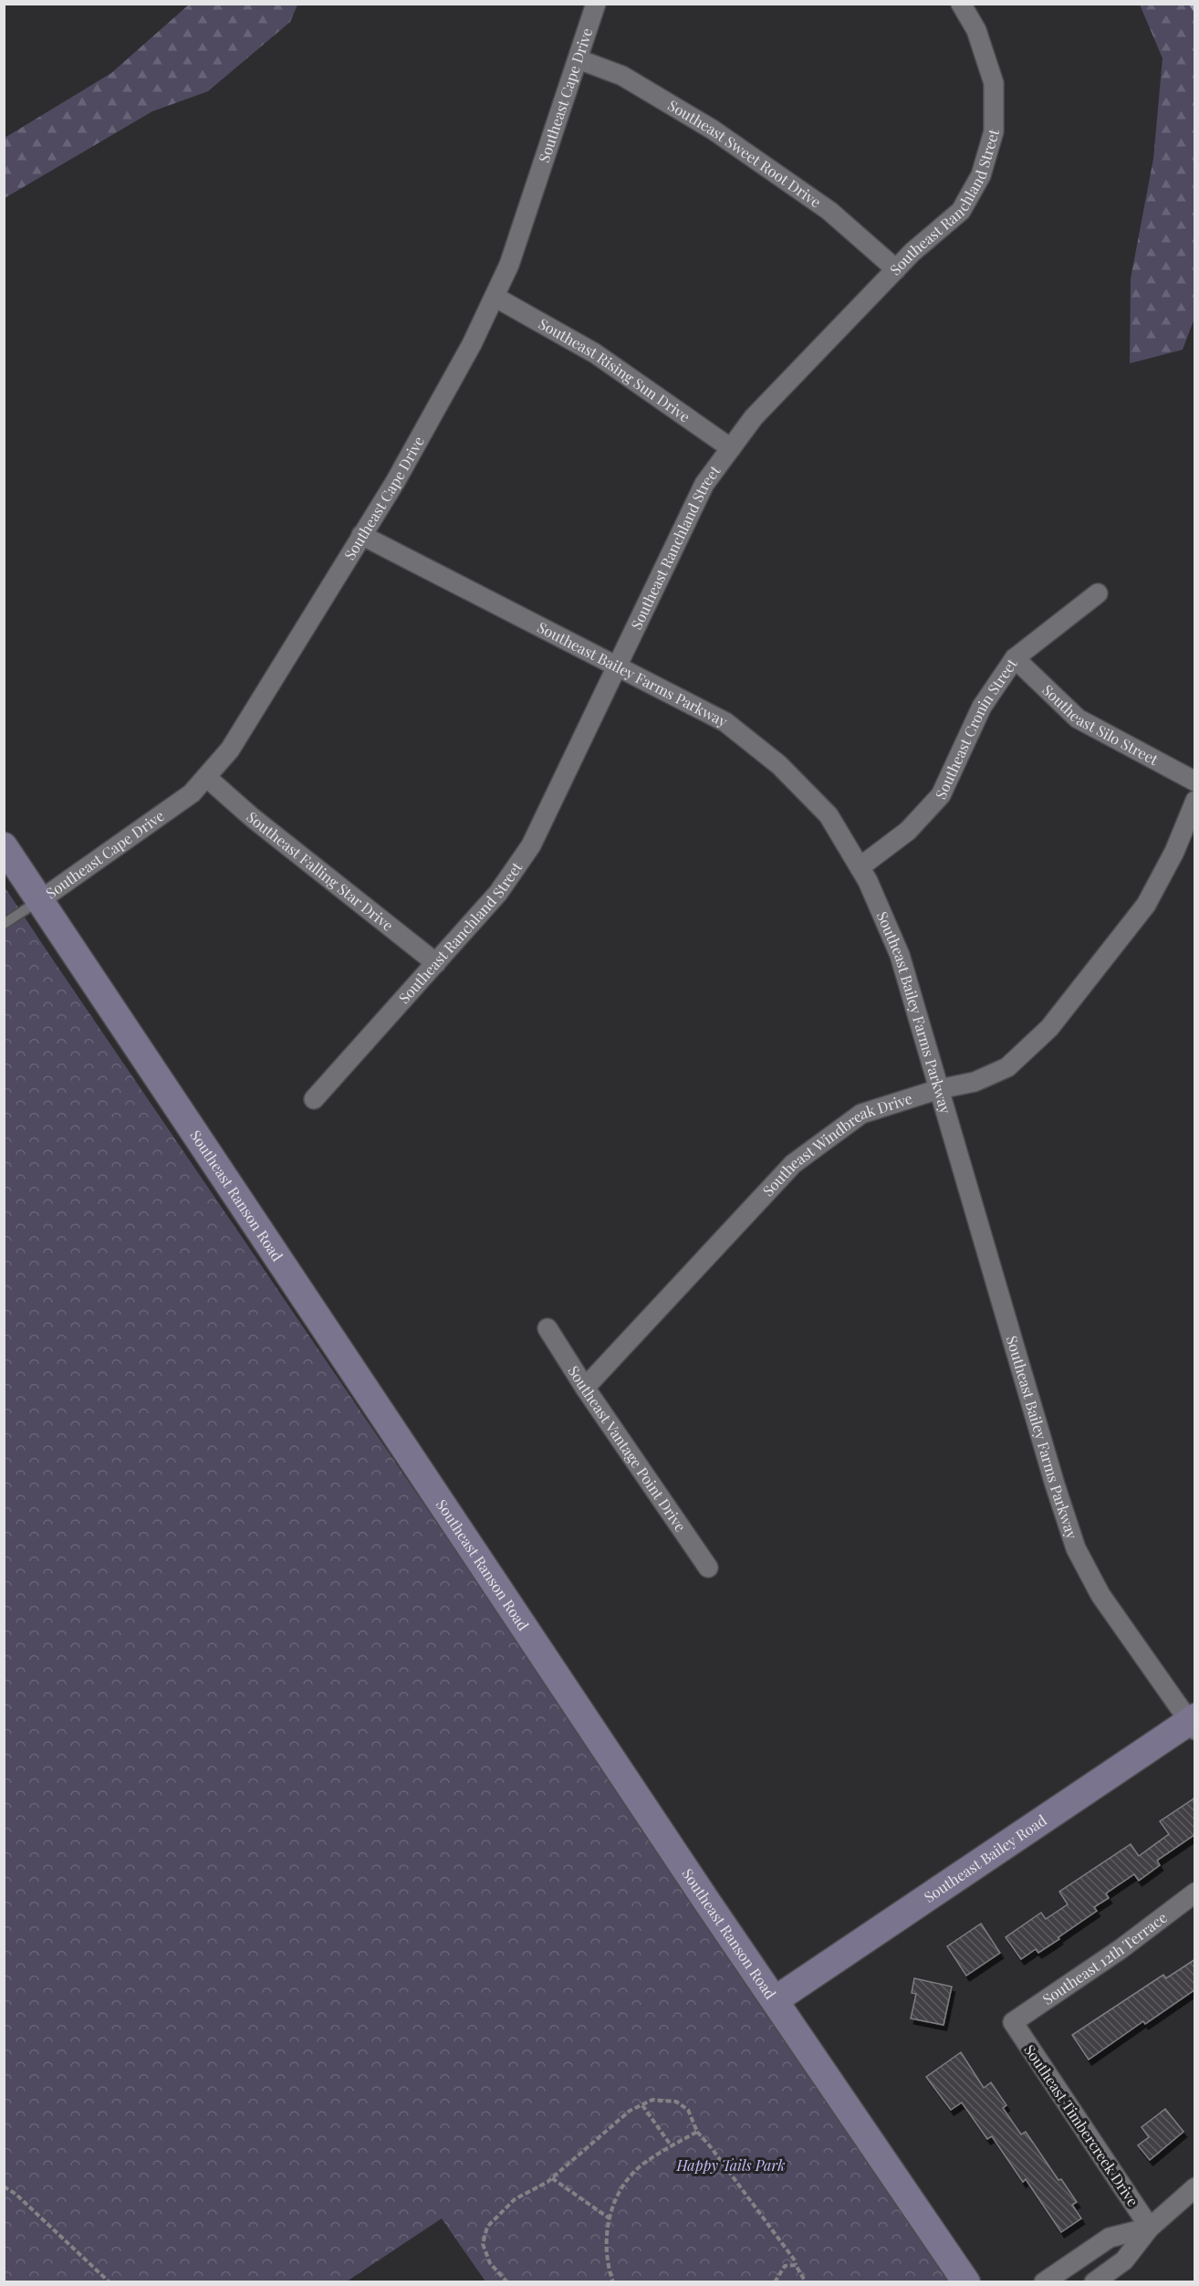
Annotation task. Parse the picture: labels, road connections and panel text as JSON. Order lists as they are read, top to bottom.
{
  "streets": {
    "street": [
      "Southeast Cape Drive",
      "Southeast Sweet Root Drive",
      "Southeast Ranchland Street",
      "Southeast Rising Sun Drive",
      "Southeast Bailey Farms Parkway",
      "Southeast Silo Street",
      "Southeast Cronin Street",
      "Southeast Falling Star Drive",
      "Southeast Windbreak Drive",
      "Southeast Ranson Road",
      "Southeast Vantage Point Drive",
      "Southeast Bailey Road",
      "Southeast 12th Terrace",
      "Southeast Timbercreek Drive"
    ]
  },
  "crossings": [
    ["Southeast Cape Drive", "Southeast Sweet Root Drive"],
    ["Southeast Cape Drive", "Southeast Rising Sun Drive"],
    ["Southeast Cape Drive", "Southeast Bailey Farms Parkway"],
    ["Southeast Cape Drive", "Southeast Falling Star Drive"],
    ["Southeast Cape Drive", "Southeast Ranson Road"],
    ["Southeast Sweet Root Drive", "Southeast Ranchland Street"],
    ["Southeast Ranchland Street", "Southeast Rising Sun Drive"],
    ["Southeast Ranchland Street", "Southeast Bailey Farms Parkway"],
    ["Southeast Ranchland Street", "Southeast Falling Star Drive"],
    ["Southeast Bailey Farms Parkway", "Southeast Cronin Street"],
    ["Southeast Bailey Farms Parkway", "Southeast Windbreak Drive"],
    ["Southeast Bailey Farms Parkway", "Southeast Bailey Road"],
    ["Southeast Silo Street", "Southeast Cronin Street"],
    ["Southeast Windbreak Drive", "Southeast Vantage Point Drive"],
    ["Southeast Ranson Road", "Southeast Bailey Road"],
    ["Southeast 12th Terrace", "Southeast Timbercreek Drive"]
  ],
  "parks": ["Happy Tails Park"]
}
